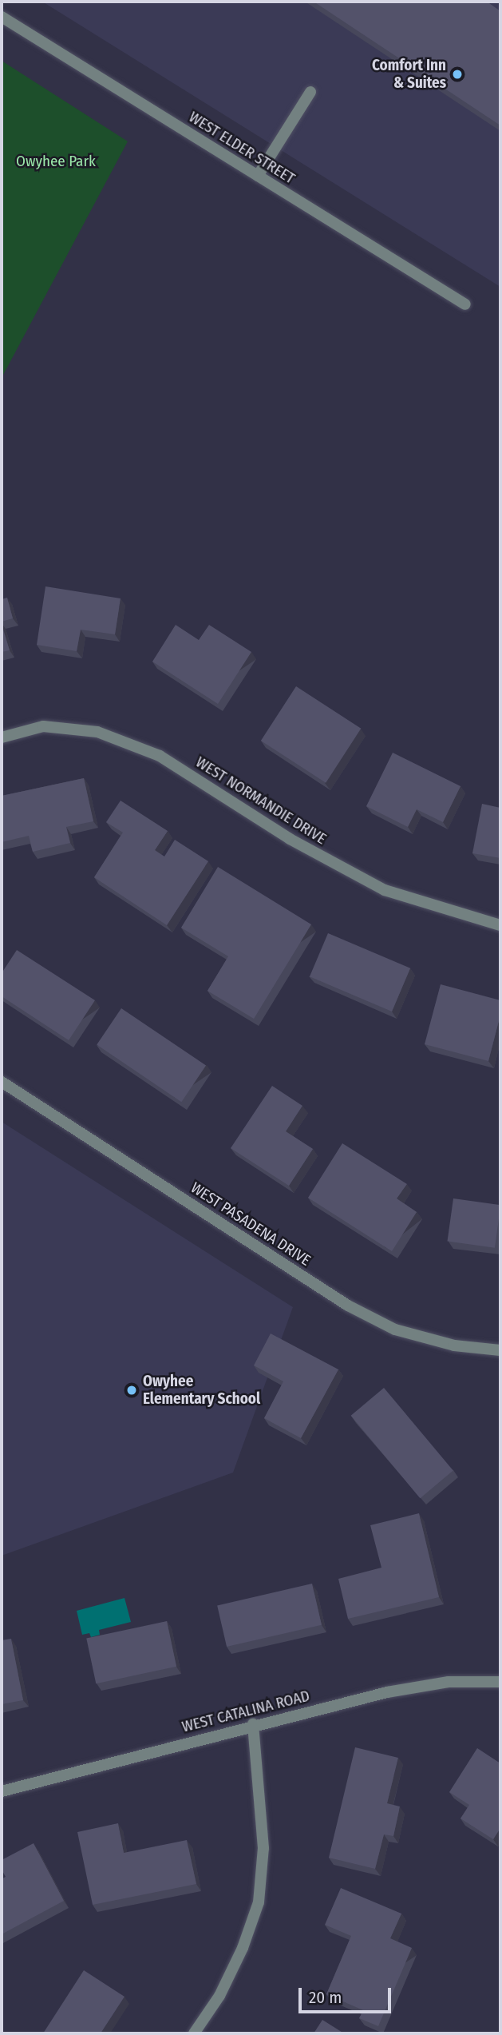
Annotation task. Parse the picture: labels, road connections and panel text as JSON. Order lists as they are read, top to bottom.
{
  "streets": {
    "street": [
      "WEST ELDER STREET",
      "WEST NORMANDIE DRIVE",
      "WEST PASADENA DRIVE",
      "WEST CATALINA ROAD"
    ]
  },
  "parks": ["Owyhee Park"],
  "places": ["Comfort Inn & Suites", "Owyhee Elementary School"],
  "scale_bar": "20 m"
}
